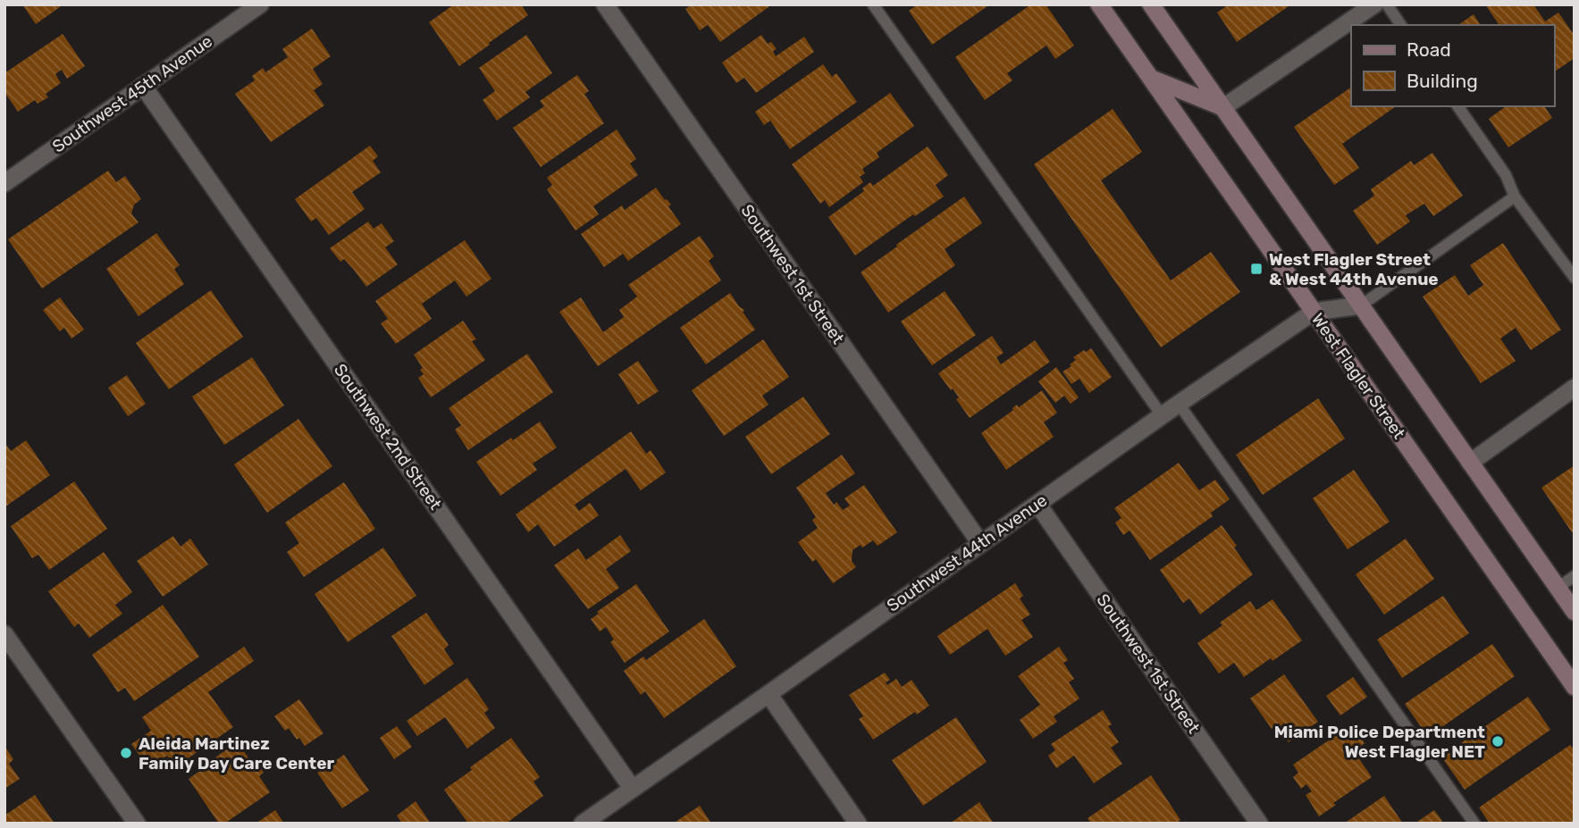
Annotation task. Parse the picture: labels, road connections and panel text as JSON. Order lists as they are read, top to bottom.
{
  "streets": {
    "main road": ["West Flagler Street"],
    "street": [
      "Southwest 45th Avenue",
      "Southwest 1st Street",
      "Southwest 2nd Street",
      "Southwest 44th Avenue"
    ]
  },
  "crossings": [
    ["Southwest 45th Avenue", "Southwest 2nd Street"],
    ["Southwest 1st Street", "Southwest 44th Avenue"],
    ["West Flagler Street", "Southwest 44th Avenue"],
    ["Southwest 2nd Street", "Southwest 44th Avenue"]
  ],
  "places": {
    "transit": ["West Flagler Street & West 44th Avenue"],
    "other": ["Miami Police Department West Flagler NET", "Aleida Martinez Family Day Care Center"]
  },
  "legend": ["Road", "Building"]
}
